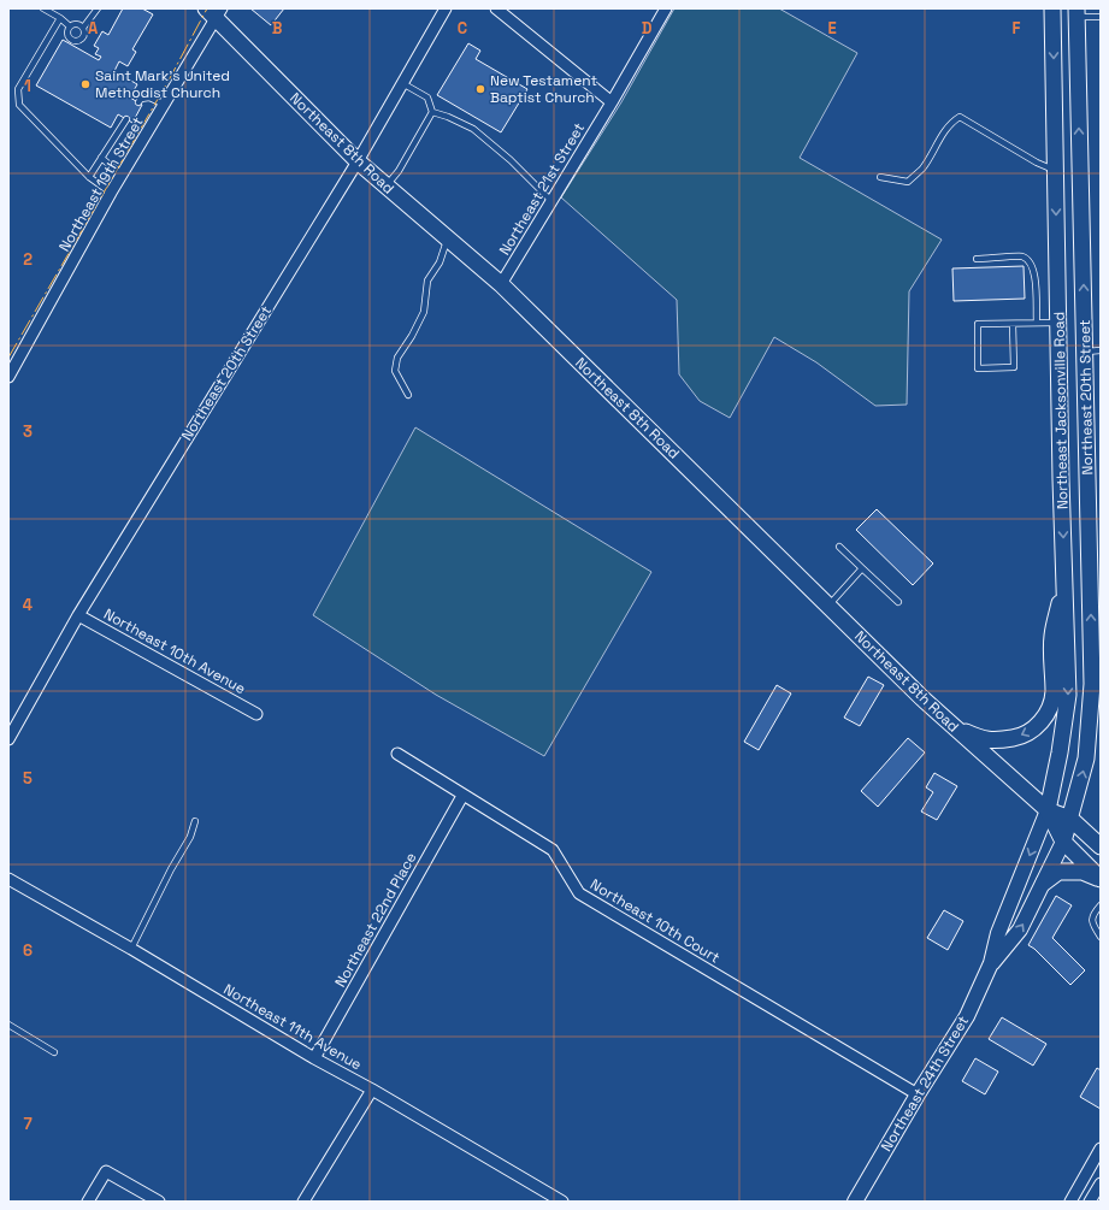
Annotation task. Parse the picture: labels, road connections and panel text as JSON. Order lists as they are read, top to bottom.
{
  "streets": {
    "main road": ["Northeast 8th Road", "Northeast 20th Street", "Northeast Jacksonville Road"],
    "street": [
      "Northeast 19th Street",
      "Northeast 21st Street",
      "Northeast 10th Avenue",
      "Northeast 22nd Place",
      "Northeast 10th Court",
      "Northeast 11th Avenue",
      "Northeast 24th Street"
    ]
  },
  "crossings": [
    ["Northeast 8th Road", "Northeast 19th Street"],
    ["Northeast 8th Road", "Northeast 21st Street"],
    ["Northeast 8th Road", "Northeast 20th Street"],
    ["Northeast 8th Road", "Northeast Jacksonville Road"],
    ["Northeast 8th Road", "Northeast 24th Street"],
    ["Northeast 20th Street", "Northeast 10th Avenue"],
    ["Northeast 20th Street", "Northeast 24th Street"],
    ["Northeast Jacksonville Road", "Northeast 24th Street"],
    ["Northeast 22nd Place", "Northeast 10th Court"],
    ["Northeast 22nd Place", "Northeast 11th Avenue"],
    ["Northeast 10th Court", "Northeast 24th Street"]
  ],
  "one_way": ["Northeast 20th Street", "Northeast Jacksonville Road"],
  "places": ["Saint Mark's United Methodist Church", "New Testament Baptist Church"],
  "grid": {
    "columns": [
      "A",
      "B",
      "C",
      "D",
      "E",
      "F"
    ],
    "rows": [
      "1",
      "2",
      "3",
      "4",
      "5",
      "6",
      "7"
    ]
  }
}
